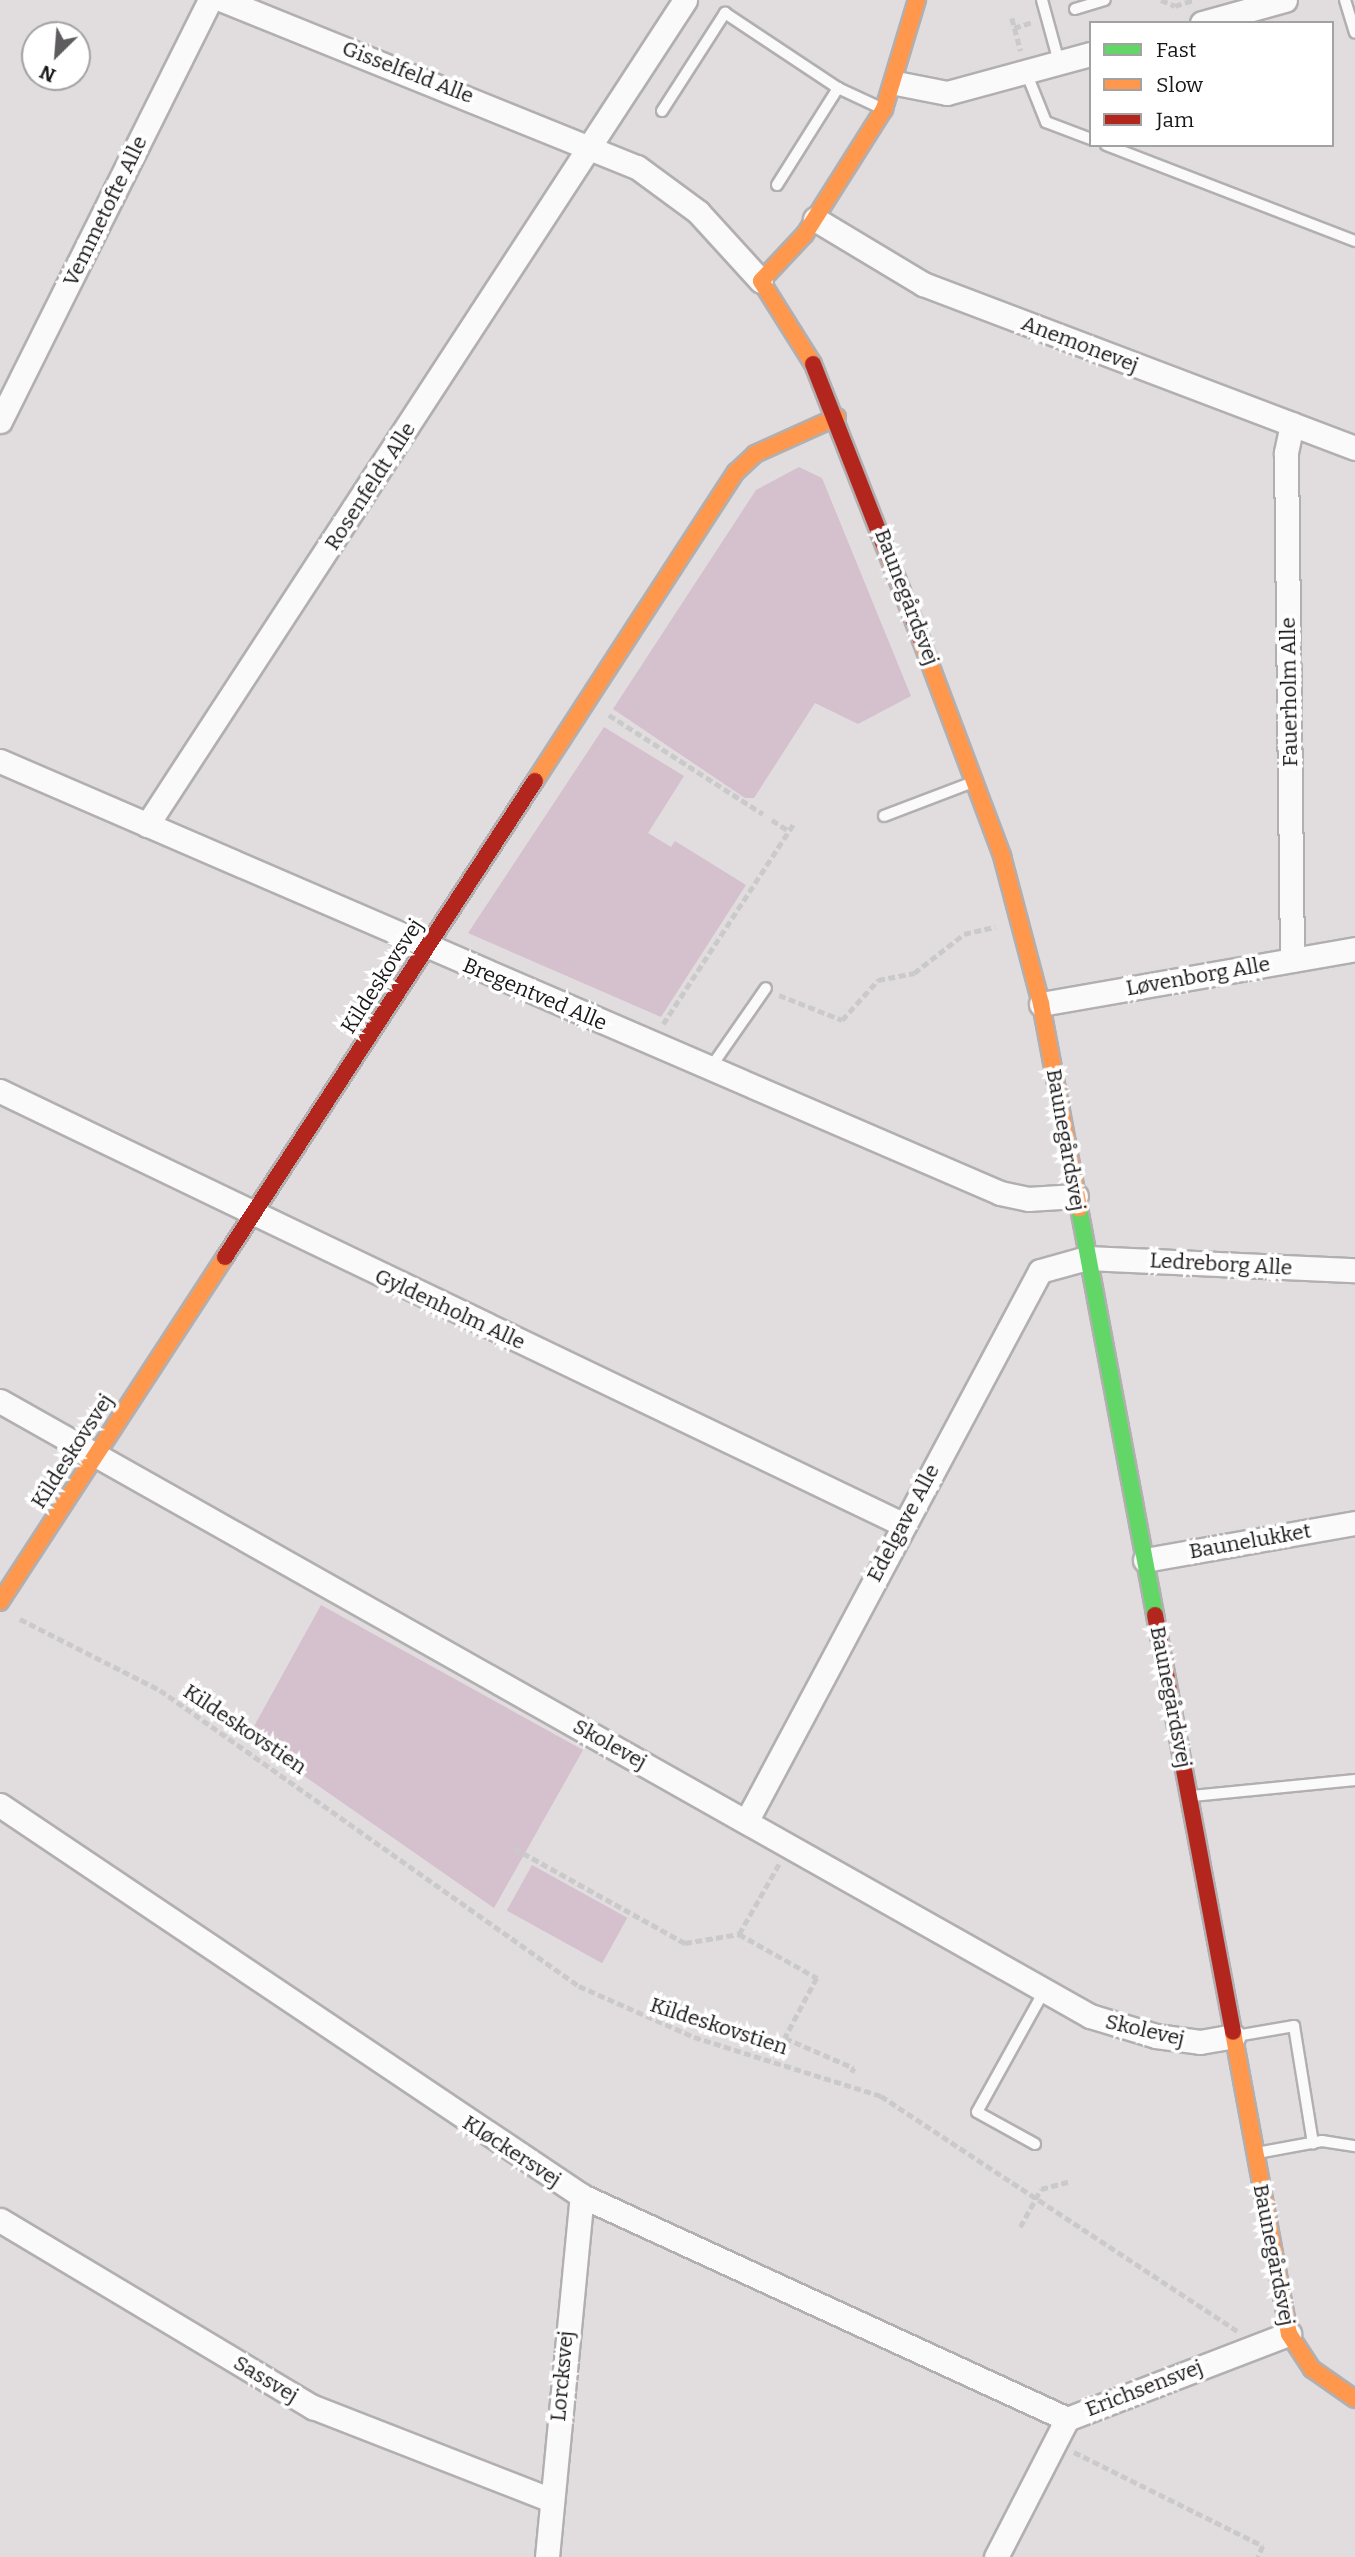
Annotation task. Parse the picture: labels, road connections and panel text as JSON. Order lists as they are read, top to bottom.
{
  "streets": {
    "street": [
      "Gisselfeld Alle",
      "Vemmetofte Alle",
      "Anemonevej",
      "Rosenfeldt Alle",
      "Baunegårdsvej",
      "Fauerholm Alle",
      "Kildeskovsvej",
      "Løvenborg Alle",
      "Bregentved Alle",
      "Ledreborg Alle",
      "Gyldenholm Alle",
      "Edelgave Alle",
      "Baunelukket",
      "Skolevej",
      "Kløckersvej",
      "Lorcksvej",
      "Sassvej",
      "Erichsensvej"
    ],
    "path": ["Kildeskovstien"]
  },
  "crossings": [
    ["Gisselfeld Alle", "Rosenfeldt Alle"],
    ["Gisselfeld Alle", "Baunegårdsvej"],
    ["Anemonevej", "Fauerholm Alle"],
    ["Rosenfeldt Alle", "Baunegårdsvej"],
    ["Rosenfeldt Alle", "Bregentved Alle"],
    ["Baunegårdsvej", "Kildeskovsvej"],
    ["Baunegårdsvej", "Løvenborg Alle"],
    ["Baunegårdsvej", "Bregentved Alle"],
    ["Baunegårdsvej", "Ledreborg Alle"],
    ["Baunegårdsvej", "Edelgave Alle"],
    ["Baunegårdsvej", "Baunelukket"],
    ["Baunegårdsvej", "Skolevej"],
    ["Baunegårdsvej", "Erichsensvej"],
    ["Fauerholm Alle", "Løvenborg Alle"],
    ["Kildeskovsvej", "Bregentved Alle"],
    ["Kildeskovsvej", "Gyldenholm Alle"],
    ["Kildeskovsvej", "Kildeskovstien"],
    ["Kildeskovsvej", "Skolevej"],
    ["Ledreborg Alle", "Edelgave Alle"],
    ["Gyldenholm Alle", "Edelgave Alle"],
    ["Edelgave Alle", "Skolevej"],
    ["Kildeskovstien", "Erichsensvej"],
    ["Kløckersvej", "Lorcksvej"],
    ["Kløckersvej", "Erichsensvej"],
    ["Lorcksvej", "Sassvej"]
  ],
  "legend": ["Fast", "Slow", "Jam"],
  "north": "bottom left"
}
